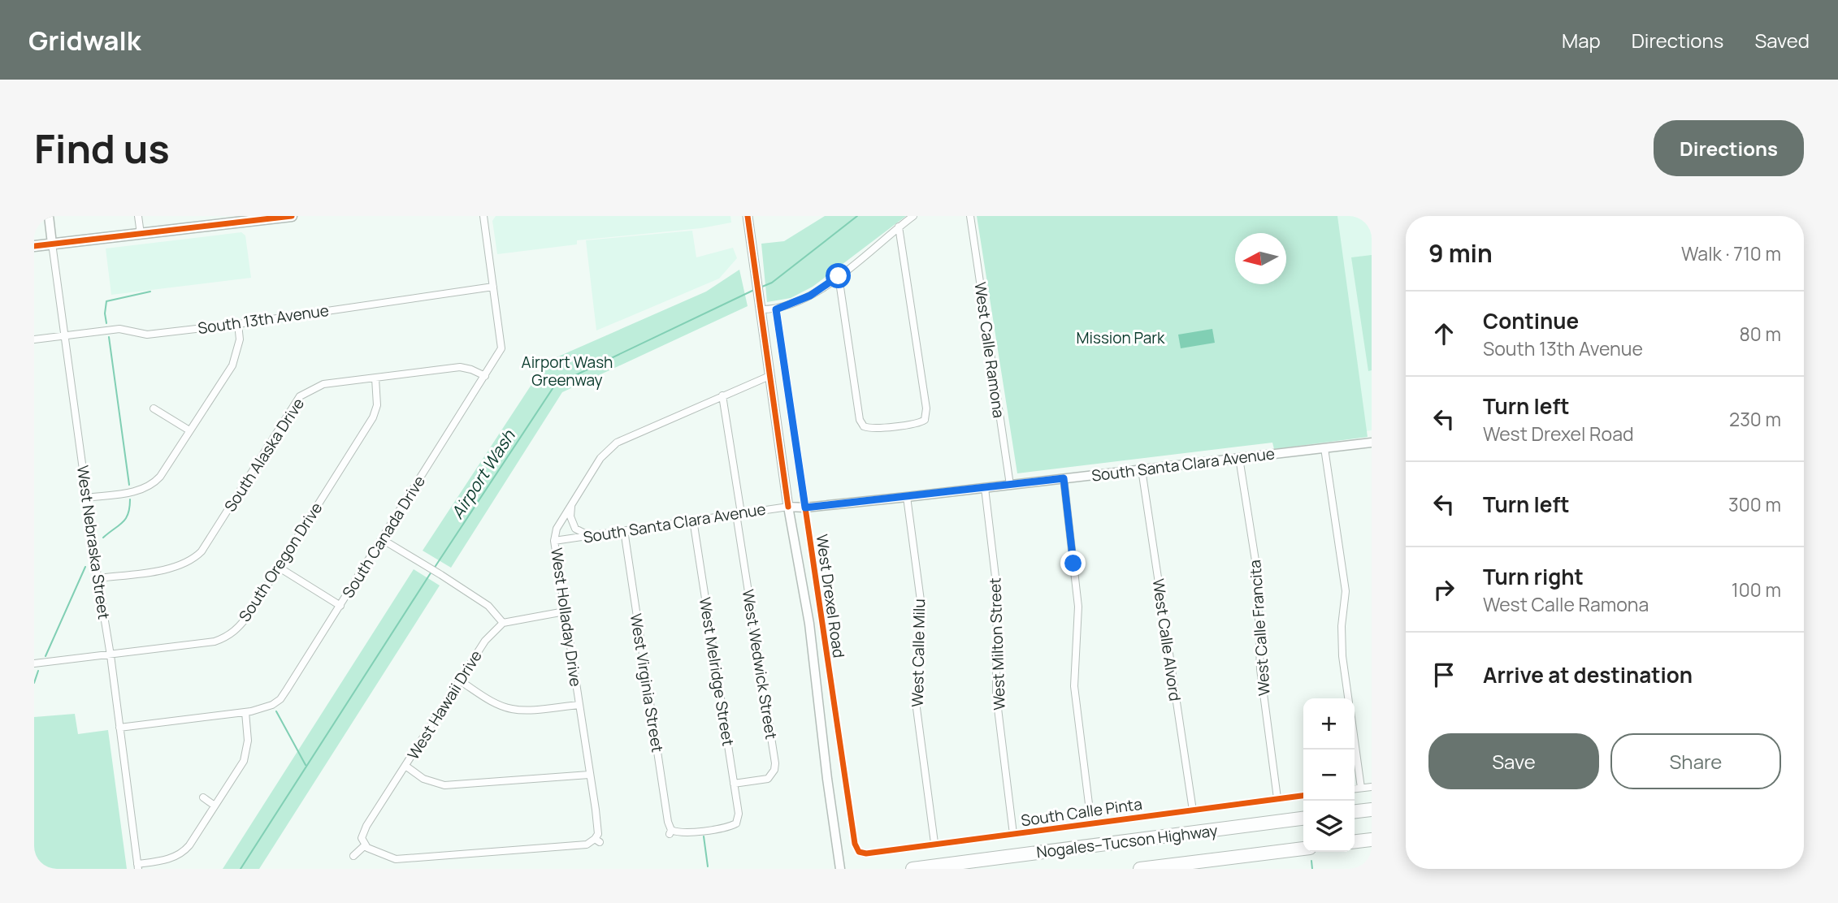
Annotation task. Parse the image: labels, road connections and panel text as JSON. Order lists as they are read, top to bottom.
{
  "streets": {
    "highway": ["Nogales–Tucson Highway"],
    "street": [
      "South 13th Avenue",
      "West Calle Ramona",
      "South Alaska Drive",
      "South Santa Clara Avenue",
      "South Canada Drive",
      "West Nebraska Street",
      "South Oregon Drive",
      "West Drexel Road",
      "West Holladay Drive",
      "West Calle Francita",
      "West Calle Alvord",
      "West Milton Street",
      "West Calle Milu",
      "West Wedwick Street",
      "West Melridge Street",
      "West Virginia Street",
      "West Hawaii Drive",
      "South Calle Pinta"
    ]
  },
  "crossings": [
    ["South 13th Avenue", "South Canada Drive"],
    ["South 13th Avenue", "West Nebraska Street"],
    ["West Calle Ramona", "South Santa Clara Avenue"],
    ["South Alaska Drive", "South Canada Drive"],
    ["South Alaska Drive", "West Nebraska Street"],
    ["South Alaska Drive", "South Oregon Drive"],
    ["South Santa Clara Avenue", "West Drexel Road"],
    ["South Santa Clara Avenue", "West Holladay Drive"],
    ["South Santa Clara Avenue", "West Calle Francita"],
    ["South Santa Clara Avenue", "West Calle Alvord"],
    ["South Santa Clara Avenue", "West Milton Street"],
    ["South Santa Clara Avenue", "West Calle Milu"],
    ["South Santa Clara Avenue", "West Wedwick Street"],
    ["South Santa Clara Avenue", "West Melridge Street"],
    ["South Santa Clara Avenue", "West Virginia Street"],
    ["South Canada Drive", "West Nebraska Street"],
    ["West Nebraska Street", "South Oregon Drive"],
    ["West Drexel Road", "West Holladay Drive"],
    ["West Drexel Road", "South Calle Pinta"],
    ["West Holladay Drive", "West Wedwick Street"],
    ["West Holladay Drive", "West Hawaii Drive"],
    ["West Calle Francita", "South Calle Pinta"],
    ["West Calle Alvord", "South Calle Pinta"],
    ["West Milton Street", "South Calle Pinta"],
    ["West Calle Milu", "South Calle Pinta"],
    ["West Wedwick Street", "West Melridge Street"],
    ["West Melridge Street", "West Virginia Street"]
  ],
  "water": ["Airport Wash"],
  "parks": ["Mission Park", "Airport Wash Greenway"],
  "north": "left",
  "page": {
    "header": "Gridwalk",
    "nav": ["Map", "Directions", "Saved"],
    "buttons": [
      "Directions",
      ["Save", "Share"]
    ],
    "title": "Find us",
    "heading": ["9 min", "Walk · 710 m"],
    "list": [
      ["Continue", "South 13th Avenue", "80 m"],
      ["Turn left", "West Drexel Road", "230 m"],
      ["Turn left", "300 m"],
      ["Turn right", "West Calle Ramona", "100 m"],
      "Arrive at destination"
    ],
    "map_buttons": ["+", "−"]
  }
}
